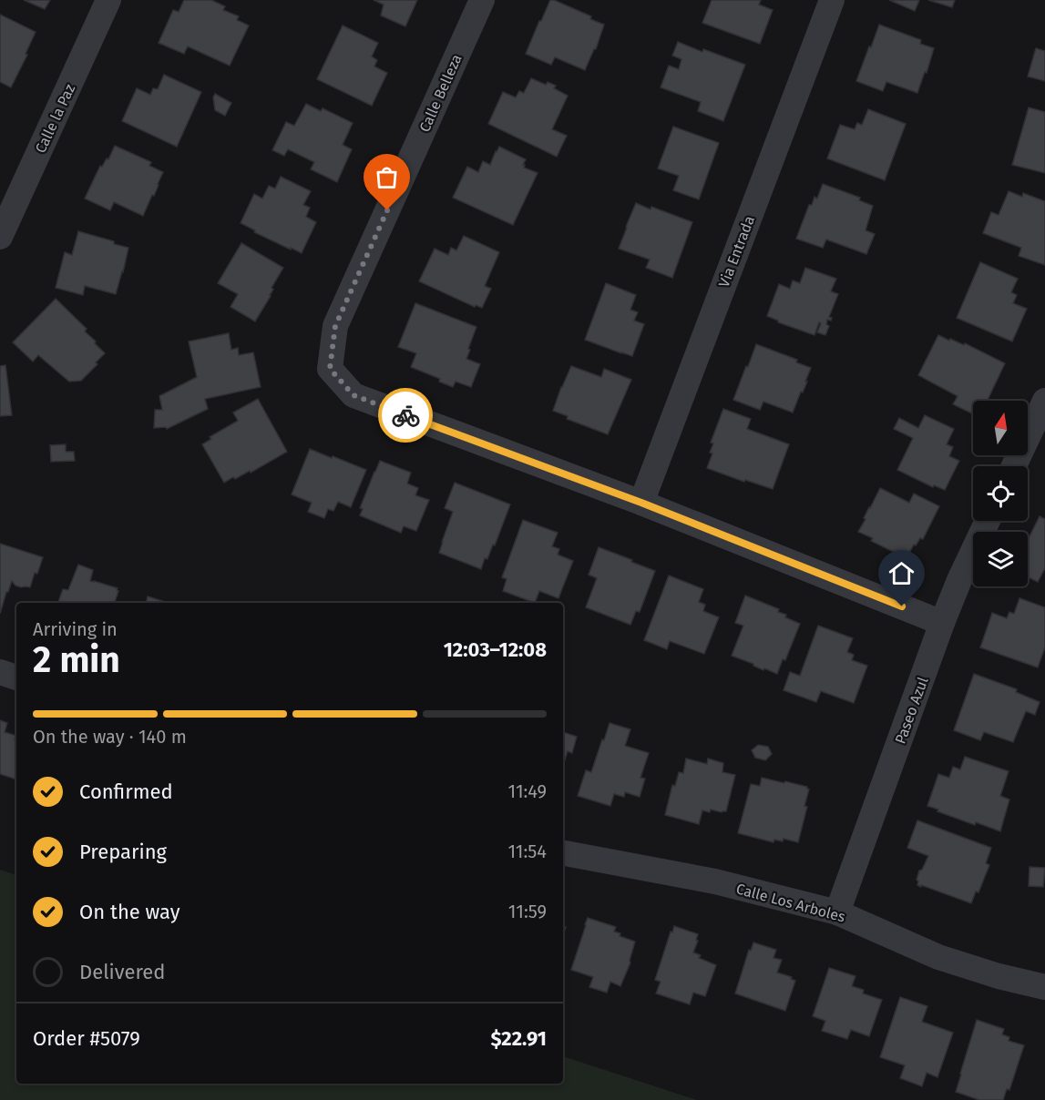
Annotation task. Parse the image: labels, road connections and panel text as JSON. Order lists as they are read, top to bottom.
{
  "streets": {
    "street": [
      "Calle Belleza",
      "Calle la Paz",
      "Via Entrada",
      "Paseo Azul",
      "Calle Los Arboles"
    ]
  },
  "crossings": [
    ["Calle Belleza", "Via Entrada"],
    ["Paseo Azul", "Calle Los Arboles"]
  ],
  "north": "top",
  "page": {
    "heading": ["2 min", "Arriving in", "12:03–12:08"],
    "panel": ["Order #5079", "$22.91"],
    "bar": "On the way · 140 m",
    "list": [
      ["Confirmed", "11:49"],
      ["Preparing", "11:54"],
      ["On the way", "11:59"],
      "Delivered"
    ]
  }
}
